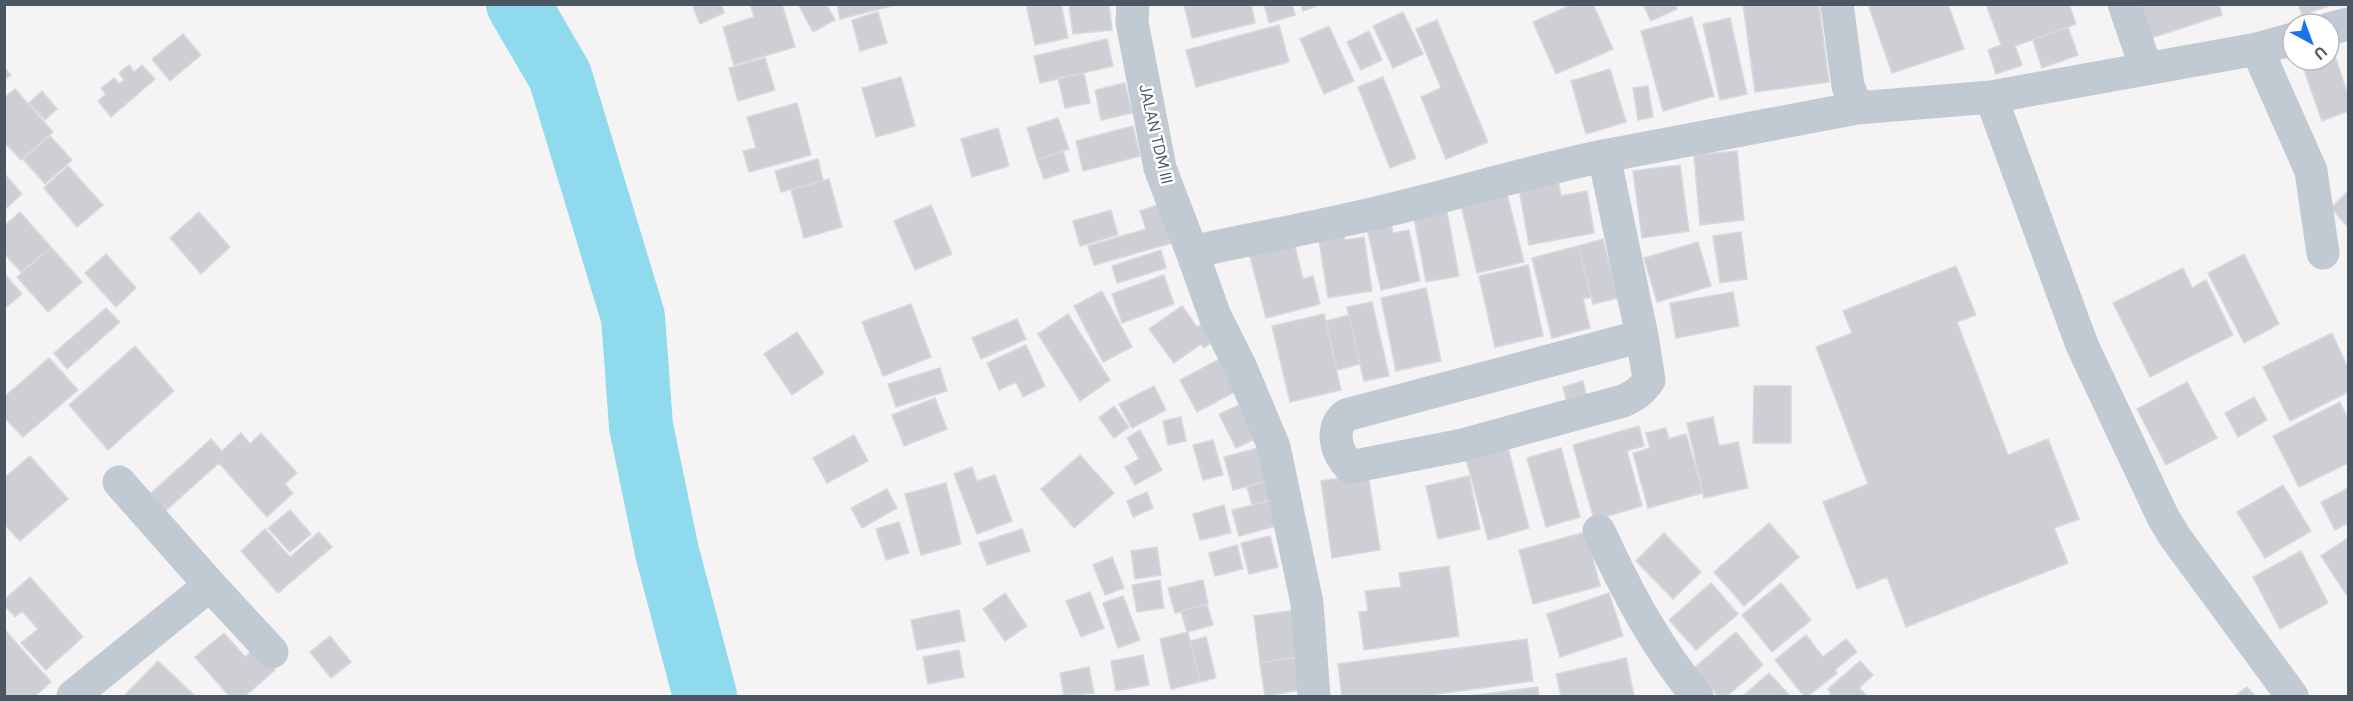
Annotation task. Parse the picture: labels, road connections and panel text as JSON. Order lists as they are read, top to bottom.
{
  "streets": {
    "street": ["JALAN TDM III"]
  },
  "north": "bottom right"
}
